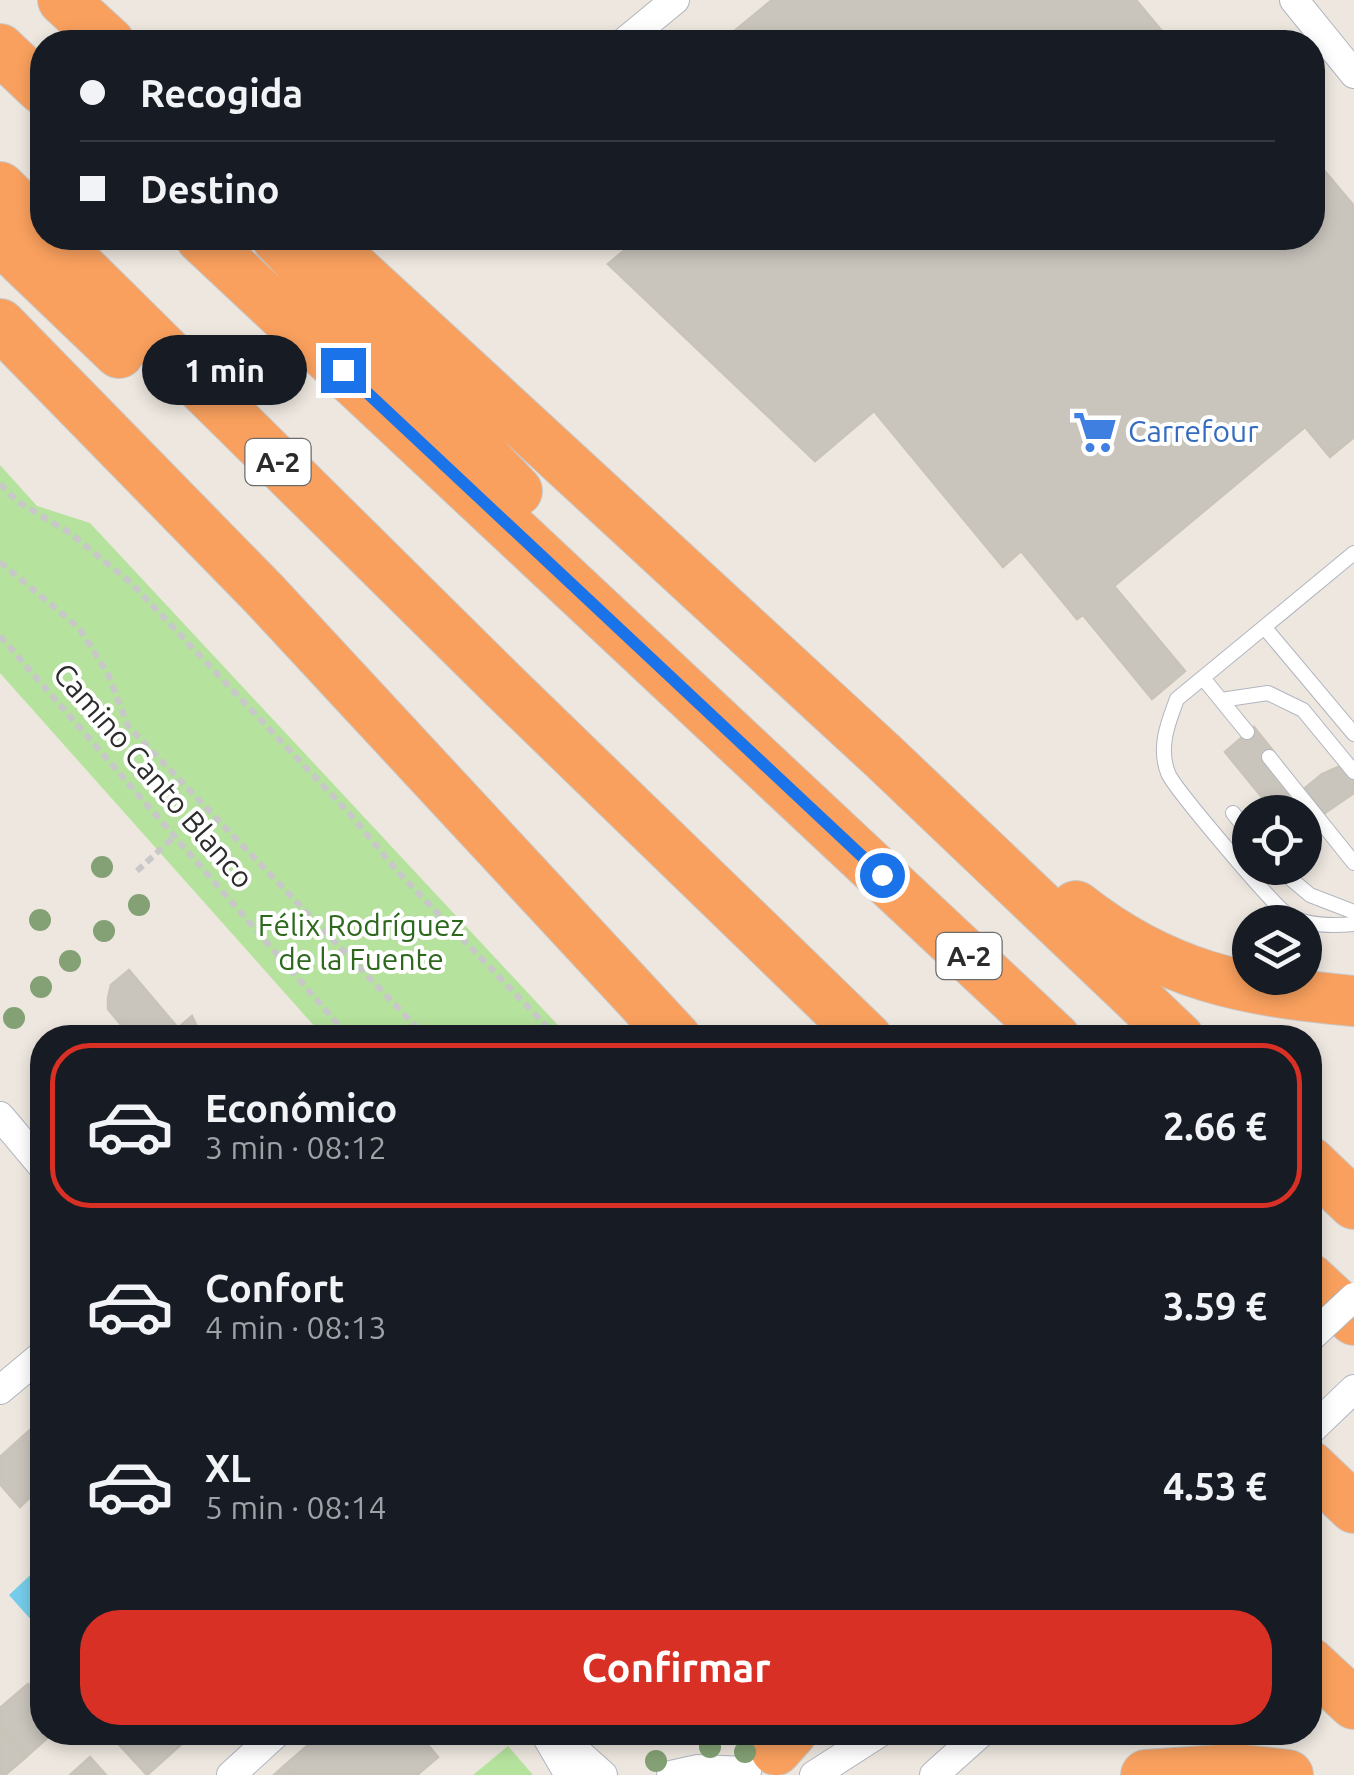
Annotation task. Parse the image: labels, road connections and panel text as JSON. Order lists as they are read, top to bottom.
{
  "streets": {
    "highway": ["A-2"],
    "path": ["Camino Canto Blanco"]
  },
  "parks": ["Félix Rodríguez de la Fuente"],
  "places": {
    "supermarket": ["Carrefour"]
  },
  "page": {
    "banner": ["Recogida", "Destino"],
    "bubble": "1 min",
    "list": [
      {
        "name": "Económico",
        "note": "3 min · 08:12",
        "value": "2.66 €"
      },
      {
        "name": "Confort",
        "note": "4 min · 08:13",
        "value": "3.59 €"
      },
      {
        "name": "XL",
        "note": "5 min · 08:14",
        "value": "4.53 €"
      }
    ],
    "buttons": "Confirmar"
  }
}
